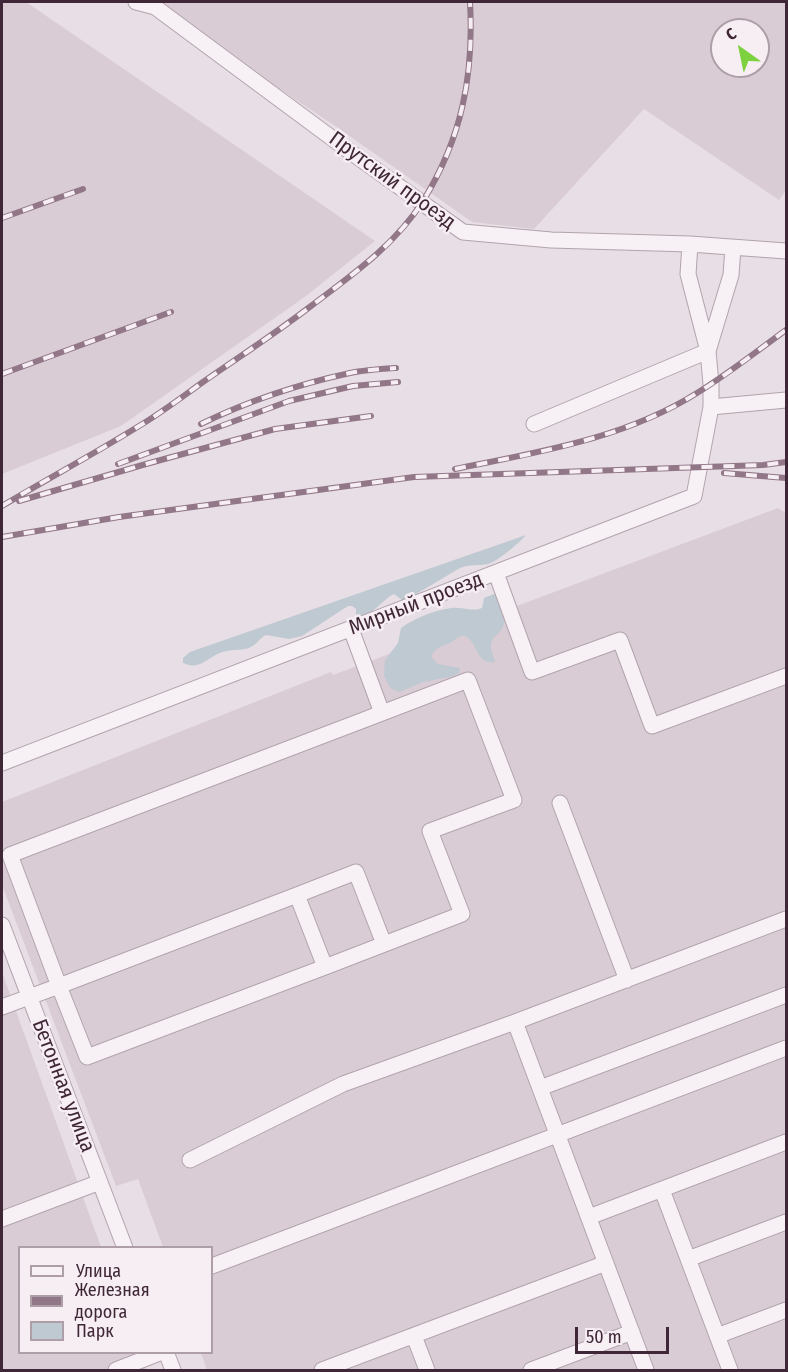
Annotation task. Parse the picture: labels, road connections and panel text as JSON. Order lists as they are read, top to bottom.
{
  "streets": {
    "street": ["Прутский проезд", "Мирный проезд", "Бетонная улица"]
  },
  "legend": ["Улица", "Железная дорога", "Парк"],
  "scale_bar": "50 m",
  "north": "top left"
}
